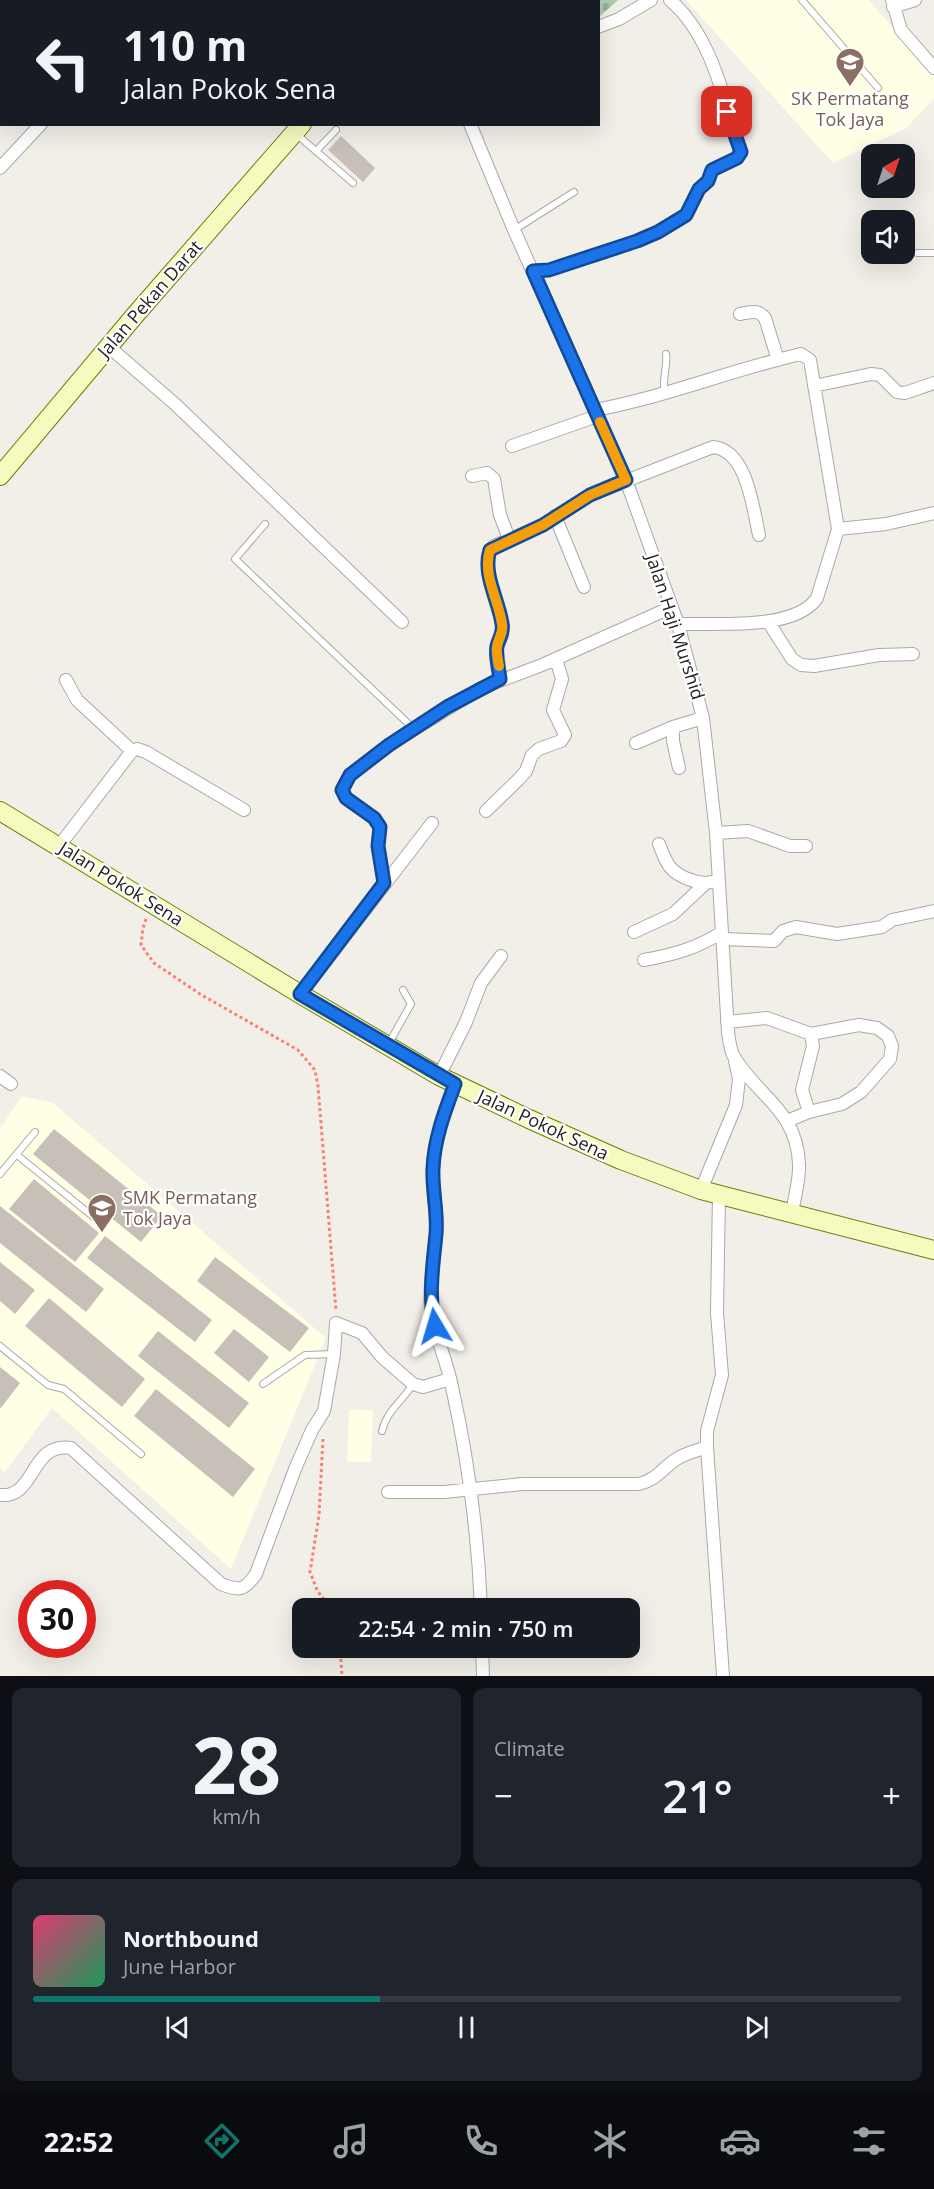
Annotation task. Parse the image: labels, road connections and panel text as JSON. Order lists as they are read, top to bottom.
{
  "streets": {
    "main road": ["Jalan Pekan Darat", "Jalan Pokok Sena"],
    "street": ["Jalan Haji Murshid"]
  },
  "crossings": [
    ["Jalan Haji Murshid", "Jalan Pokok Sena"]
  ],
  "places": {
    "school or university": ["SK Permatang Tok Jaya", "SMK Permatang Tok Jaya"]
  },
  "north": "top right",
  "page": {
    "turn": ["110 m", "Jalan Pokok Sena"],
    "limit": "30",
    "trip": "22:54 · 2 min · 750 m",
    "tile": [
      ["28", "km/h"],
      "Climate"
    ],
    "heat": ["−", "21°", "+"],
    "song": ["Northbound", "June Harbor"],
    "tabs": "22:52"
  }
}
